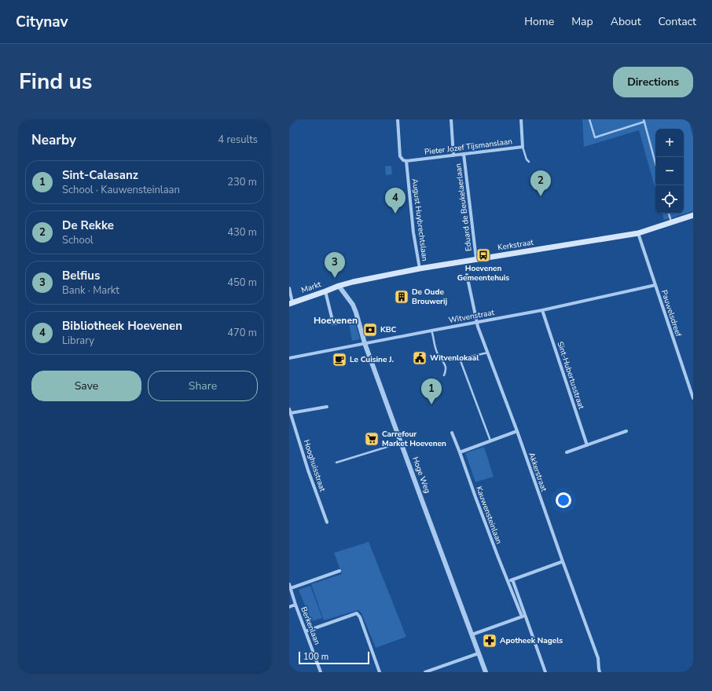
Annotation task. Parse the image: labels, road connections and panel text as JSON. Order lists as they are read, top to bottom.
{
  "streets": {
    "main road": ["Kerkstraat", "Markt"],
    "street": [
      "Pieter Jozef Tijsmanslaan",
      "Eduard de Beukelaerlaan",
      "August Huybrechtslaan",
      "Pauwelsdreef",
      "Witvenstraat",
      "Sint-Hubertusstraat",
      "Hooghuisstraat",
      "Akkerstraat",
      "Hoge Weg",
      "Kauwensteinlaan",
      "Berkenlaan"
    ]
  },
  "crossings": [
    ["Pieter Jozef Tijsmanslaan", "Eduard de Beukelaerlaan"],
    ["Pieter Jozef Tijsmanslaan", "August Huybrechtslaan"],
    ["Eduard de Beukelaerlaan", "Kerkstraat"],
    ["August Huybrechtslaan", "Kerkstraat"],
    ["Kerkstraat", "Markt"],
    ["Kerkstraat", "Pauwelsdreef"],
    ["Kerkstraat", "Hoge Weg"],
    ["Markt", "Hoge Weg"],
    ["Pauwelsdreef", "Witvenstraat"],
    ["Witvenstraat", "Sint-Hubertusstraat"],
    ["Witvenstraat", "Akkerstraat"],
    ["Witvenstraat", "Hoge Weg"]
  ],
  "districts": ["Hoevenen"],
  "places": {
    "bus stop": ["Hoevenen Gemeentehuis"],
    "building": ["De Oude Brouwerij"],
    "bank": ["KBC"],
    "public building": ["Witvenlokaal"],
    "cafe": ["Le Cuisine J."],
    "supermarket": ["Carrefour Market Hoevenen"],
    "pharmacy": ["Apotheek Nagels"]
  },
  "scale_bar": "100 m",
  "page": {
    "header": "Citynav",
    "nav": [
      "Home",
      "Map",
      "About",
      "Contact"
    ],
    "title": "Find us",
    "buttons": [
      "Directions",
      ["Save", "Share"]
    ],
    "heading": ["Nearby", "4 results"],
    "map_buttons": ["+", "−"],
    "list": [
      {
        "mark": "1",
        "name": "Sint-Calasanz",
        "note": "School · Kauwensteinlaan",
        "value": "230 m"
      },
      {
        "mark": "2",
        "name": "De Rekke",
        "note": "School",
        "value": "430 m"
      },
      {
        "mark": "3",
        "name": "Belfius",
        "note": "Bank · Markt",
        "value": "450 m"
      },
      {
        "mark": "4",
        "name": "Bibliotheek Hoevenen",
        "note": "Library",
        "value": "470 m"
      }
    ],
    "pins": [
      "2",
      "4",
      "3",
      "1"
    ],
    "scale": "100 m"
  }
}
